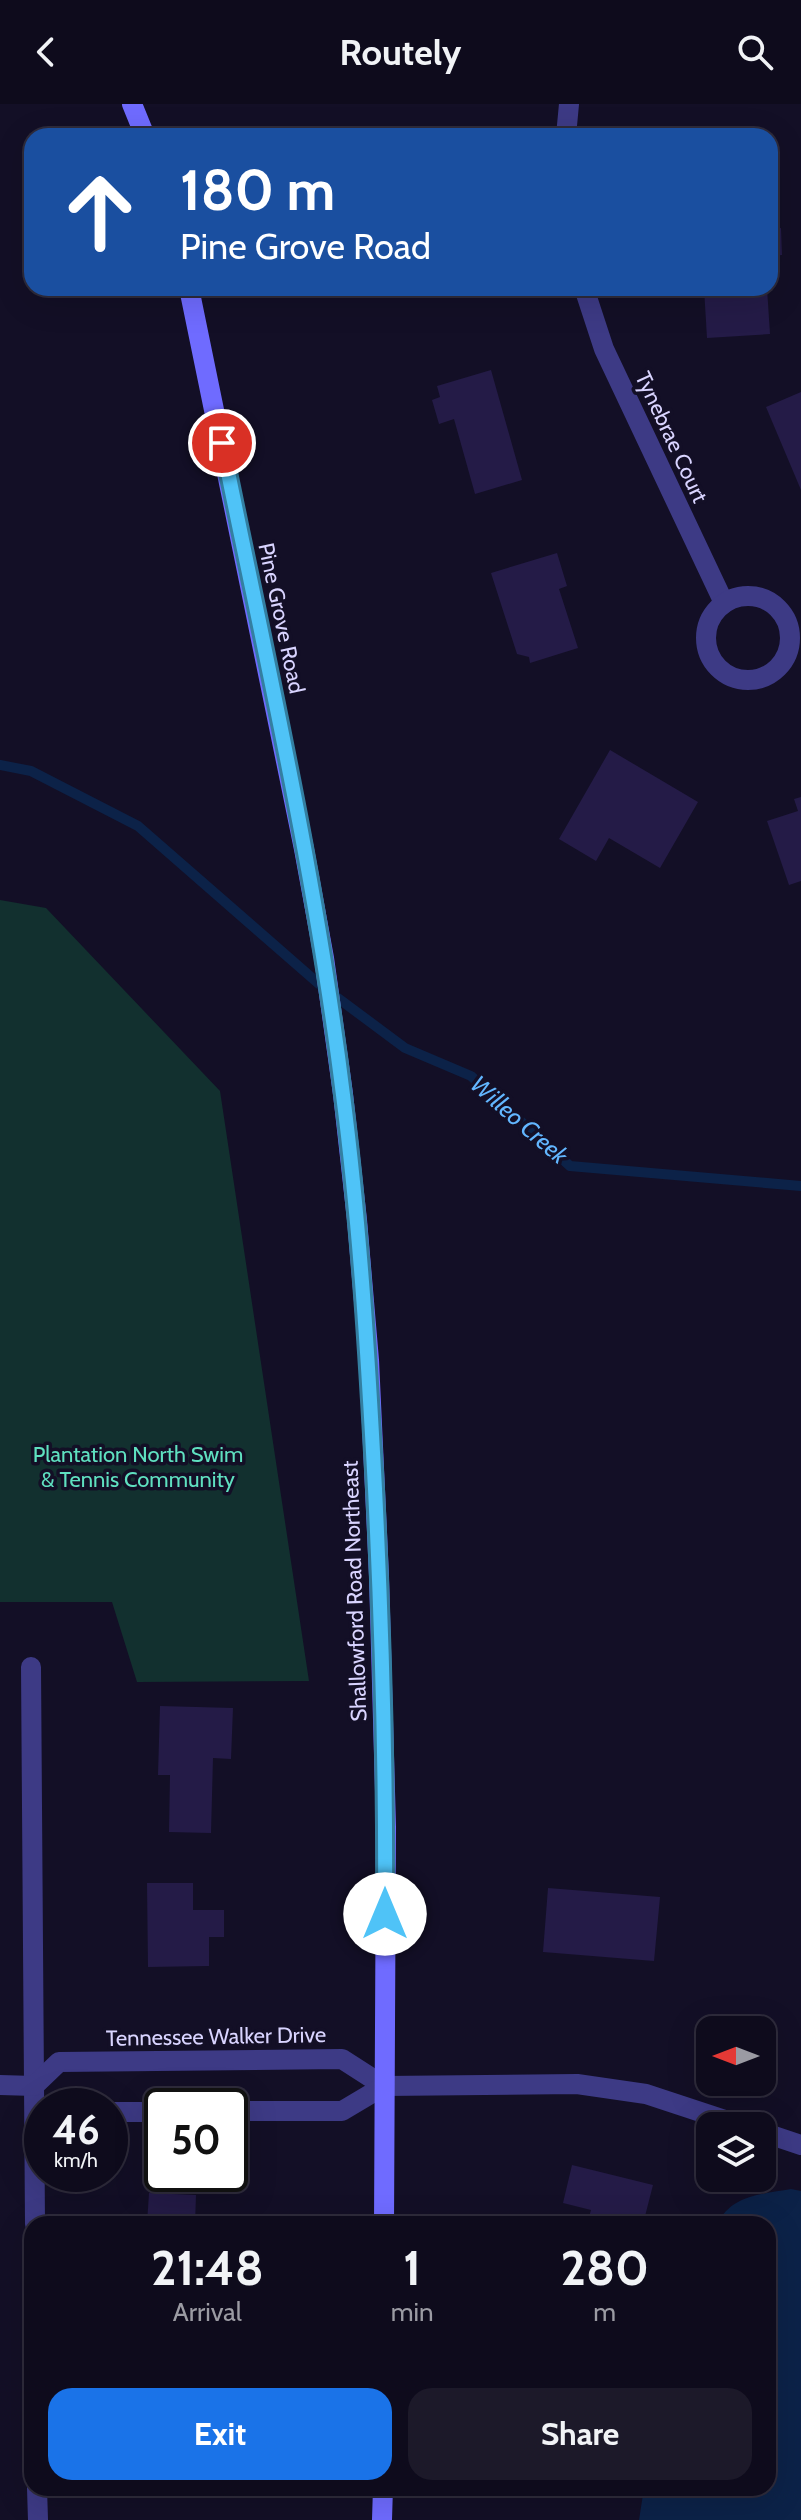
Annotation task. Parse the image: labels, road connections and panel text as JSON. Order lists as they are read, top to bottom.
{
  "streets": {
    "main road": ["Pine Grove Road", "Shallowford Road Northeast"],
    "street": ["Tynebrae Court", "Tennessee Walker Drive"]
  },
  "crossings": [
    ["Pine Grove Road", "Shallowford Road Northeast"],
    ["Shallowford Road Northeast", "Tennessee Walker Drive"]
  ],
  "water": ["Willeo Creek"],
  "parks": ["Plantation North Swim & Tennis Community"],
  "north": "left",
  "page": {
    "header": "Routely",
    "turn": ["180 m", "Pine Grove Road"],
    "speed": "46 km/h",
    "limit": "50",
    "eta": [
      "21:48",
      "Arrival",
      "1",
      "min",
      "280",
      "m"
    ],
    "buttons": ["Exit", "Share"]
  }
}
